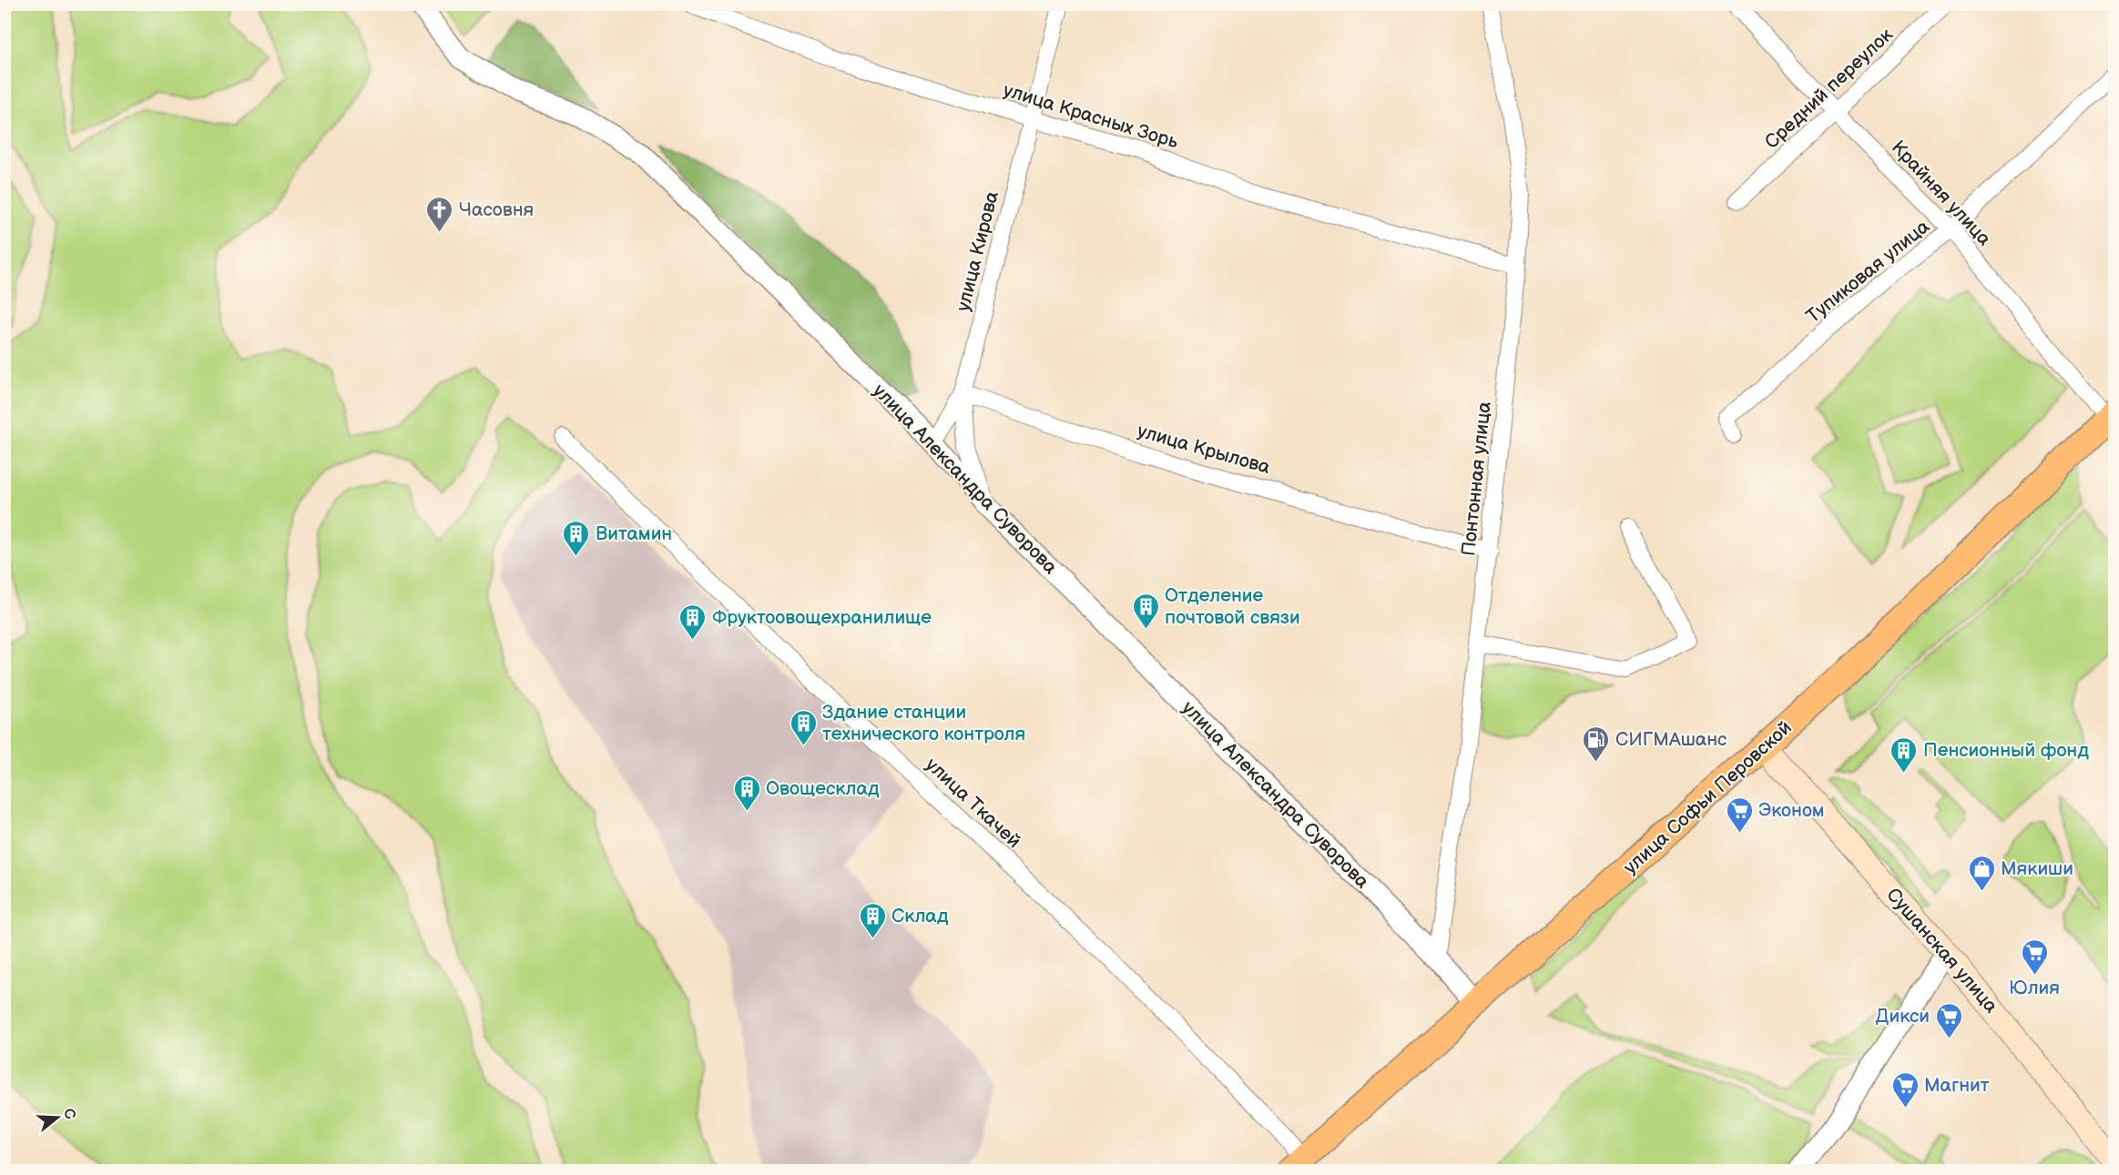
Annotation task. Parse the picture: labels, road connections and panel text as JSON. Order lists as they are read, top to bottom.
{
  "streets": {
    "main road": ["улица Софьи Перовской", "Сушанская улица"],
    "street": [
      "Средний переулок",
      "улица Красных Зорь",
      "Крайняя улица",
      "улица Кирова",
      "Тупиковая улица",
      "улица Крылова",
      "улица Александра Суворова",
      "Понтонная улица",
      "улица Ткачей"
    ]
  },
  "crossings": [
    ["Средний переулок", "Крайняя улица"],
    ["улица Красных Зорь", "улица Кирова"],
    ["улица Красных Зорь", "Понтонная улица"],
    ["Крайняя улица", "Тупиковая улица"],
    ["Крайняя улица", "улица Софьи Перовской"],
    ["улица Кирова", "улица Крылова"],
    ["улица Кирова", "улица Александра Суворова"],
    ["улица Крылова", "Понтонная улица"],
    ["улица Александра Суворова", "Понтонная улица"],
    ["улица Александра Суворова", "улица Софьи Перовской"],
    ["улица Софьи Перовской", "улица Ткачей"],
    ["улица Софьи Перовской", "Сушанская улица"]
  ],
  "places": {
    "church": ["Часовня"],
    "building": [
      "Витамин",
      "Отделение почтовой связи",
      "Фруктоовощехранилище",
      "Здание станции технического контроля",
      "Пенсионный фонд",
      "Овощесклад",
      "Склад"
    ],
    "fuel station": ["СИГМАшанс"],
    "supermarket": [
      "Эконом",
      "Юлия",
      "Дикси",
      "Магнит"
    ],
    "shop": ["Мякиши"]
  },
  "north": "right"
}
